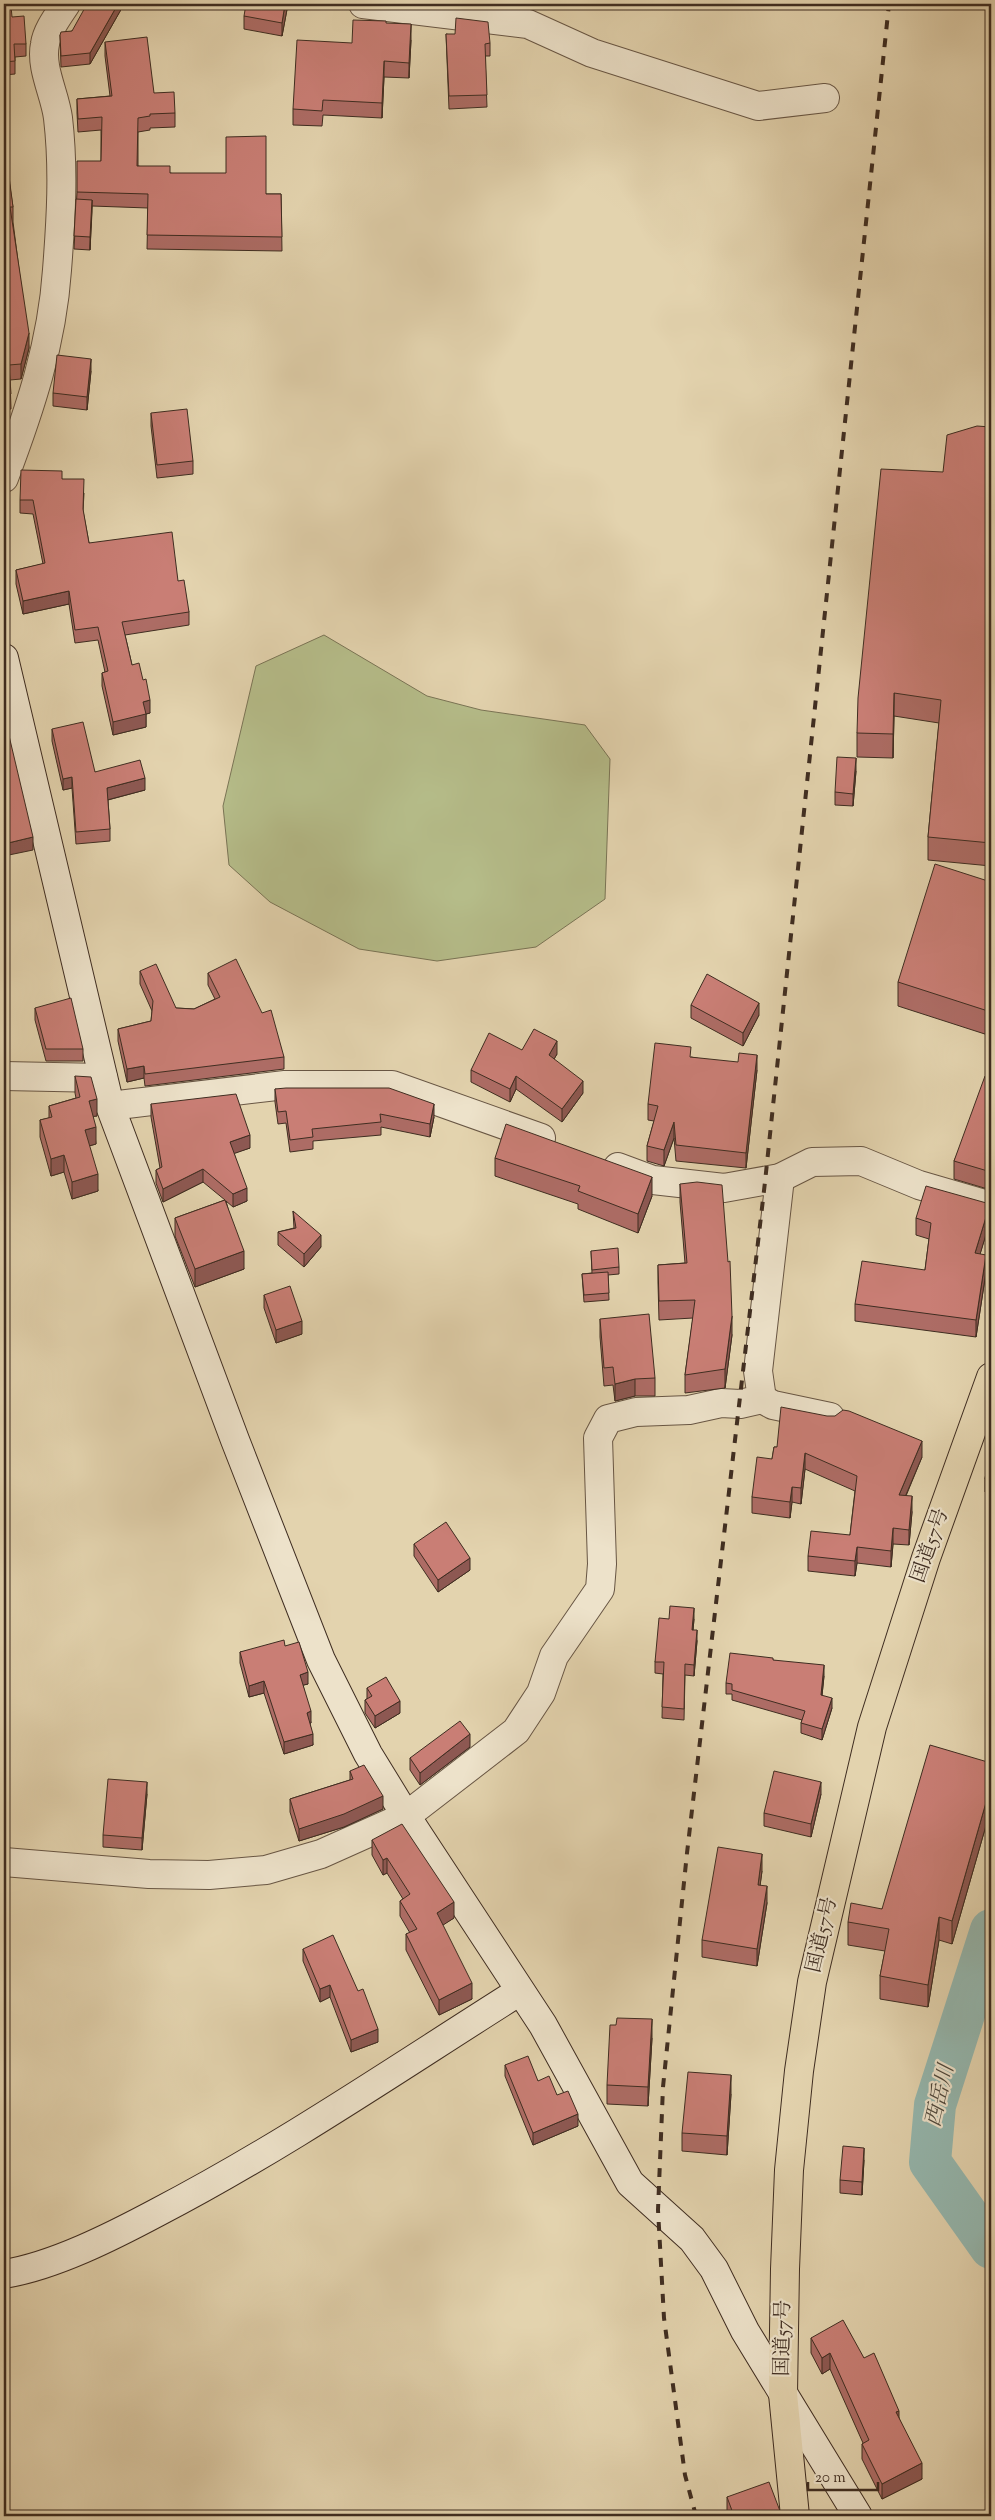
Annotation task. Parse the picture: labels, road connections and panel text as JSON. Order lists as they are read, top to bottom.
{
  "streets": {
    "highway": ["国道57号"]
  },
  "water": ["西岳川"],
  "scale_bar": "20 m"
}
